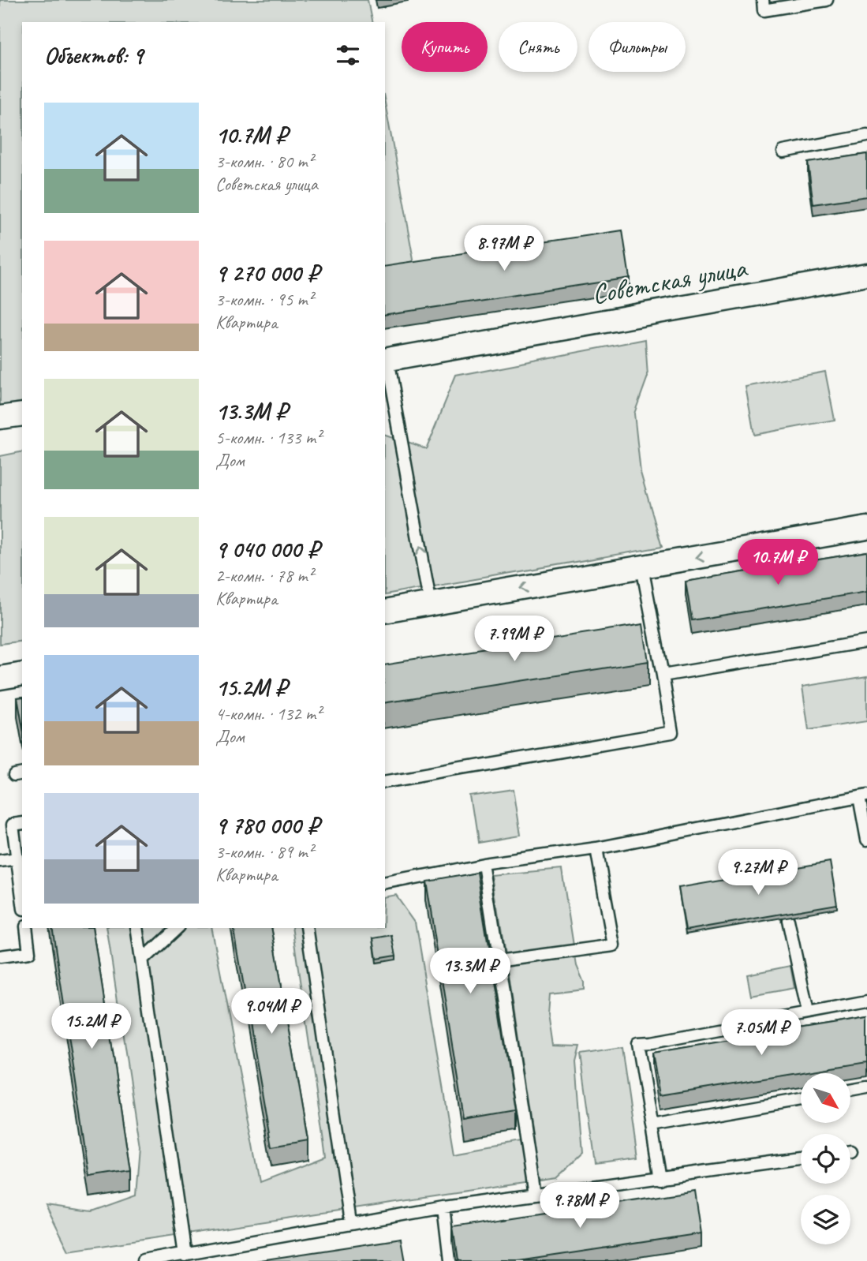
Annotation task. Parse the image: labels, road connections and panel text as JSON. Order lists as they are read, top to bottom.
{
  "streets": {
    "street": ["Советская улица"]
  },
  "north": "bottom right",
  "page": {
    "chip": ["Купить", "Снять", "Фильтры"],
    "heading": "Объектов: 9",
    "list": [
      {
        "name": "10.7M ₽",
        "note": "3-комн. · 80 m² · Советская улица"
      },
      {
        "name": "9 270 000 ₽",
        "note": "3-комн. · 95 m² · Квартира"
      },
      {
        "name": "13.3M ₽",
        "note": "5-комн. · 133 m² · Дом"
      },
      {
        "name": "9 040 000 ₽",
        "note": "2-комн. · 78 m² · Квартира"
      },
      {
        "name": "15.2M ₽",
        "note": "4-комн. · 132 m² · Дом"
      },
      {
        "name": "9 780 000 ₽",
        "note": "3-комн. · 89 m² · Квартира"
      }
    ],
    "price": [
      "8.97M ₽",
      "10.7M ₽",
      "7.99M ₽",
      "9.27M ₽",
      "13.3M ₽",
      "9.04M ₽",
      "15.2M ₽",
      "7.05M ₽",
      "9.78M ₽"
    ]
  }
}
